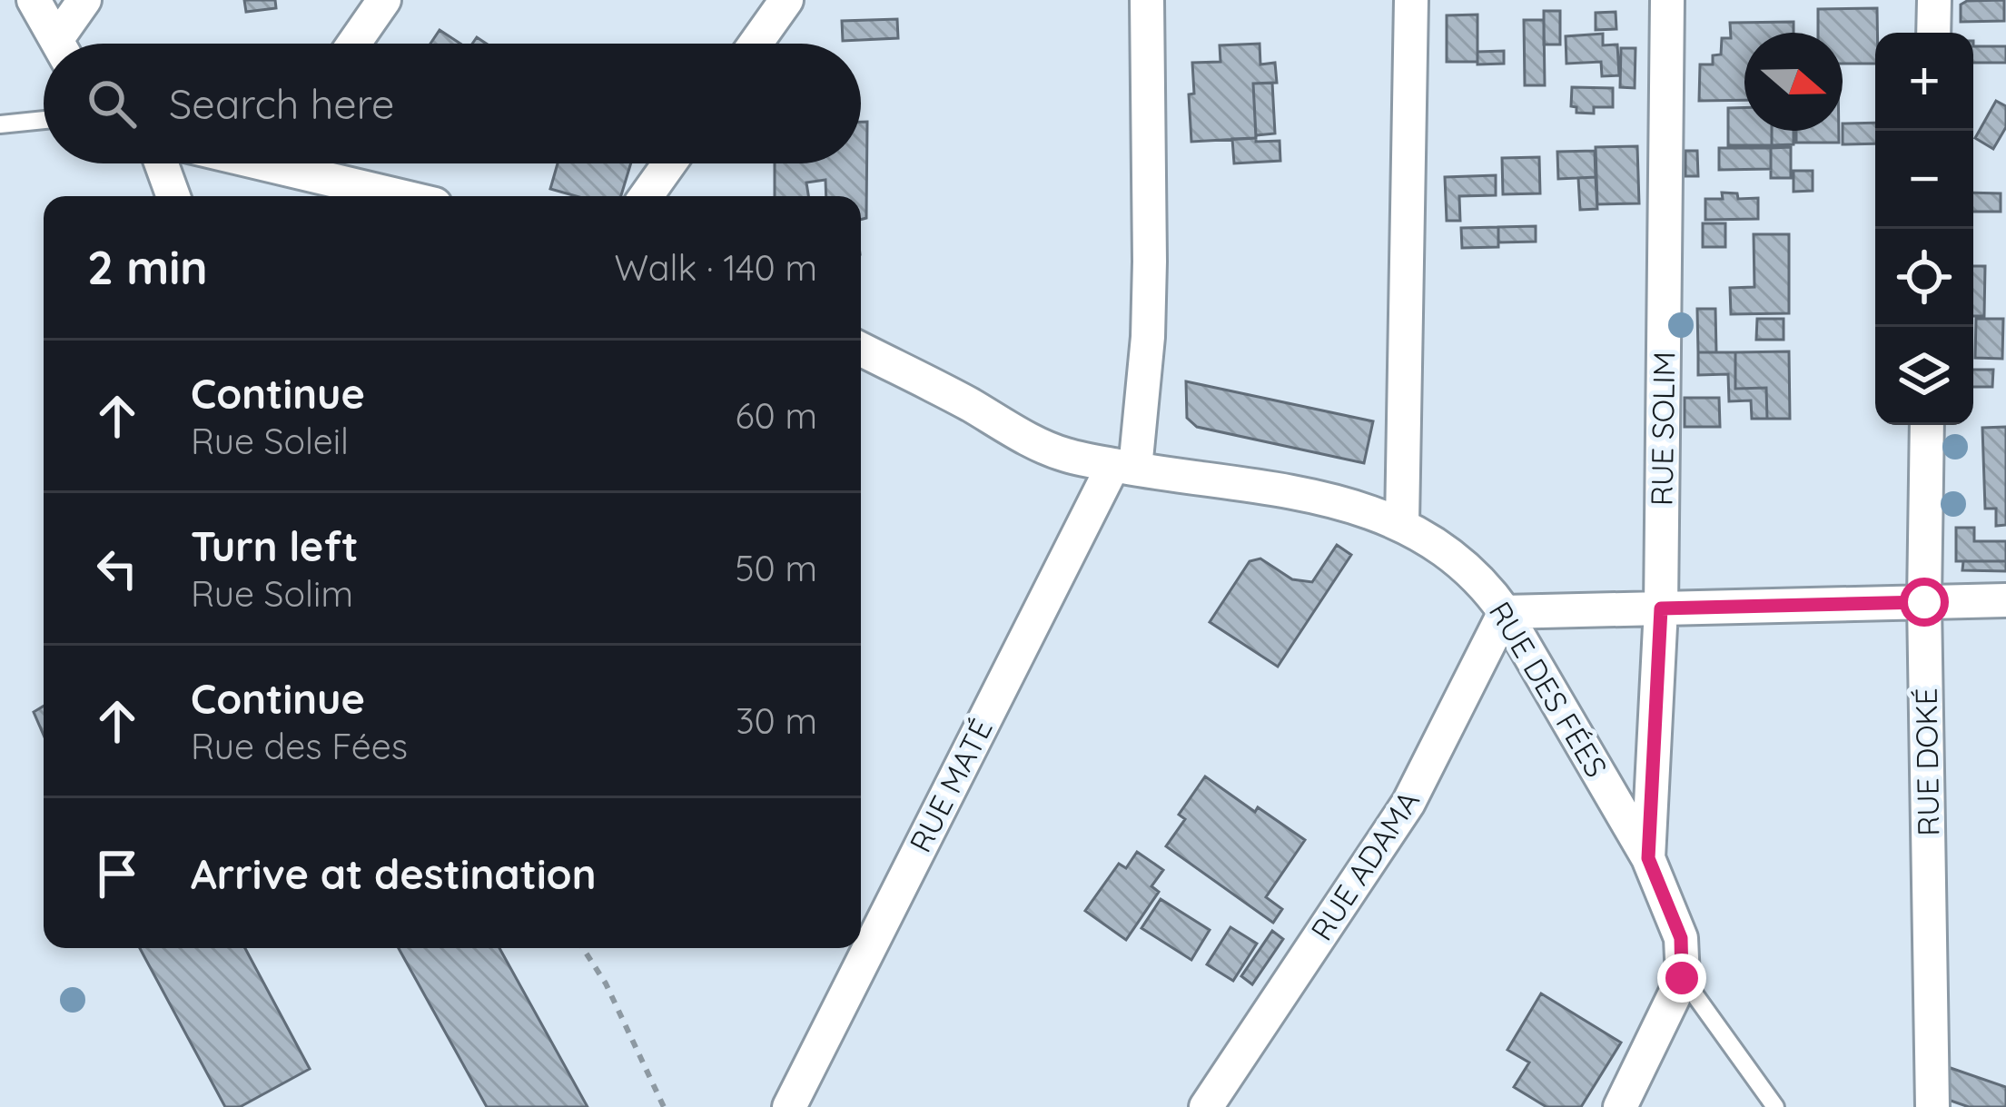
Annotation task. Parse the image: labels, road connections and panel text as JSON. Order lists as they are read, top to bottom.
{
  "streets": {
    "street": [
      "RUE SOLIM",
      "RUE DES FÉES",
      "RUE DOKÉ",
      "RUE MATÉ",
      "RUE ADAMA"
    ]
  },
  "crossings": [
    ["RUE SOLIM", "RUE DES FÉES"],
    ["RUE DES FÉES", "RUE MATÉ"],
    ["RUE DES FÉES", "RUE ADAMA"]
  ],
  "north": "right",
  "page": {
    "map_buttons": ["+", "−"],
    "search": "Search here",
    "heading": ["2 min", "Walk · 140 m"],
    "list": [
      ["Continue", "Rue Soleil", "60 m"],
      ["Turn left", "Rue Solim", "50 m"],
      ["Continue", "Rue des Fées", "30 m"],
      "Arrive at destination"
    ]
  }
}
